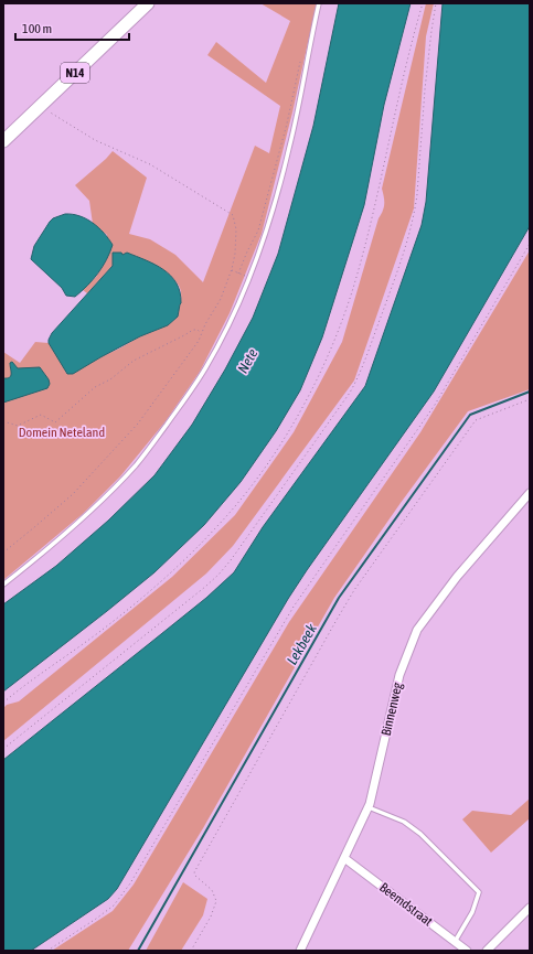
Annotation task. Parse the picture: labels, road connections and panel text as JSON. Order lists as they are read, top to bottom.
{
  "streets": {
    "main road": ["N14"],
    "street": ["Binnenweg", "Beemdstraat"]
  },
  "crossings": [
    ["Binnenweg", "Beemdstraat"]
  ],
  "water": ["Nete", "Lekbeek"],
  "parks": ["Domein Neteland"],
  "scale_bar": "100 m"
}
